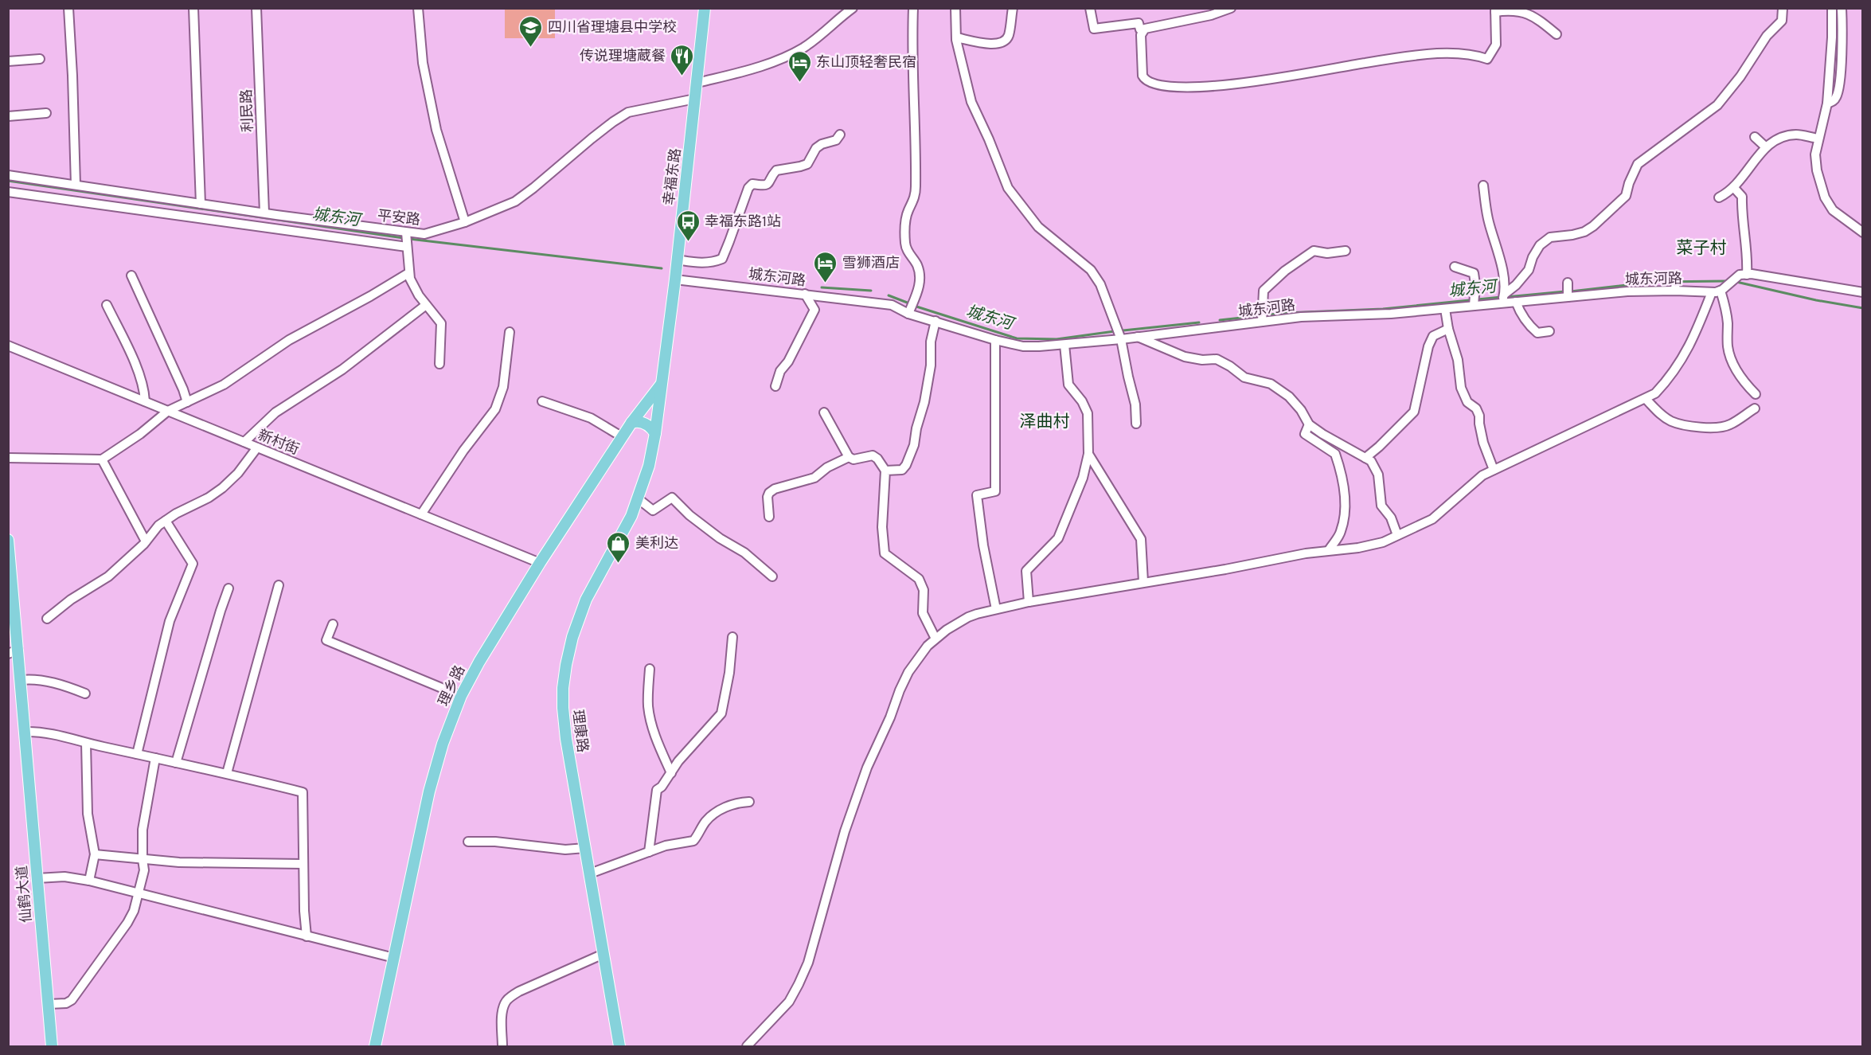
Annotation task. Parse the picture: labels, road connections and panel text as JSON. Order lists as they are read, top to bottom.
{
  "streets": {
    "main road": [
      "幸福东路",
      "理乡路",
      "理康路",
      "仙鹤大道"
    ],
    "street": [
      "利民路",
      "平安路",
      "城东河路",
      "新村街"
    ]
  },
  "crossings": [
    ["利民路", "平安路"],
    ["幸福东路", "平安路"],
    ["幸福东路", "城东河路"],
    ["幸福东路", "理乡路"],
    ["幸福东路", "理康路"],
    ["新村街", "理乡路"]
  ],
  "districts": ["菜子村", "泽曲村"],
  "water": ["城东河"],
  "places": {
    "school or university": ["四川省理塘县中学校"],
    "restaurant": ["传说理塘蔵餐"],
    "hotel": ["东山顶轻奢民宿", "雪狮酒店"],
    "bus stop": ["幸福东路1站"],
    "shop": ["美利达"]
  }
}
